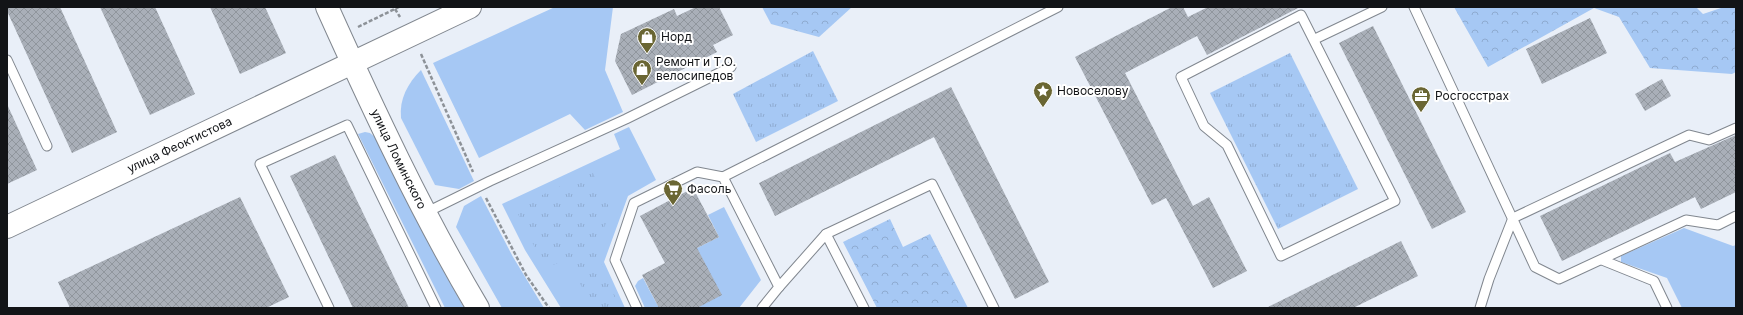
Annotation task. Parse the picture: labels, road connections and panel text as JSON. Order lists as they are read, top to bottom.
{
  "streets": {
    "street": ["улица Феоктистова", "улица Ломинского"]
  },
  "crossings": [
    ["улица Феоктистова", "улица Ломинского"]
  ],
  "places": {
    "shop": ["Норд", "Ремонт и Т.О. велосипедов"],
    "place": ["Новоселову"],
    "office": ["Росгосстрах"],
    "supermarket": ["Фасоль"]
  }
}
